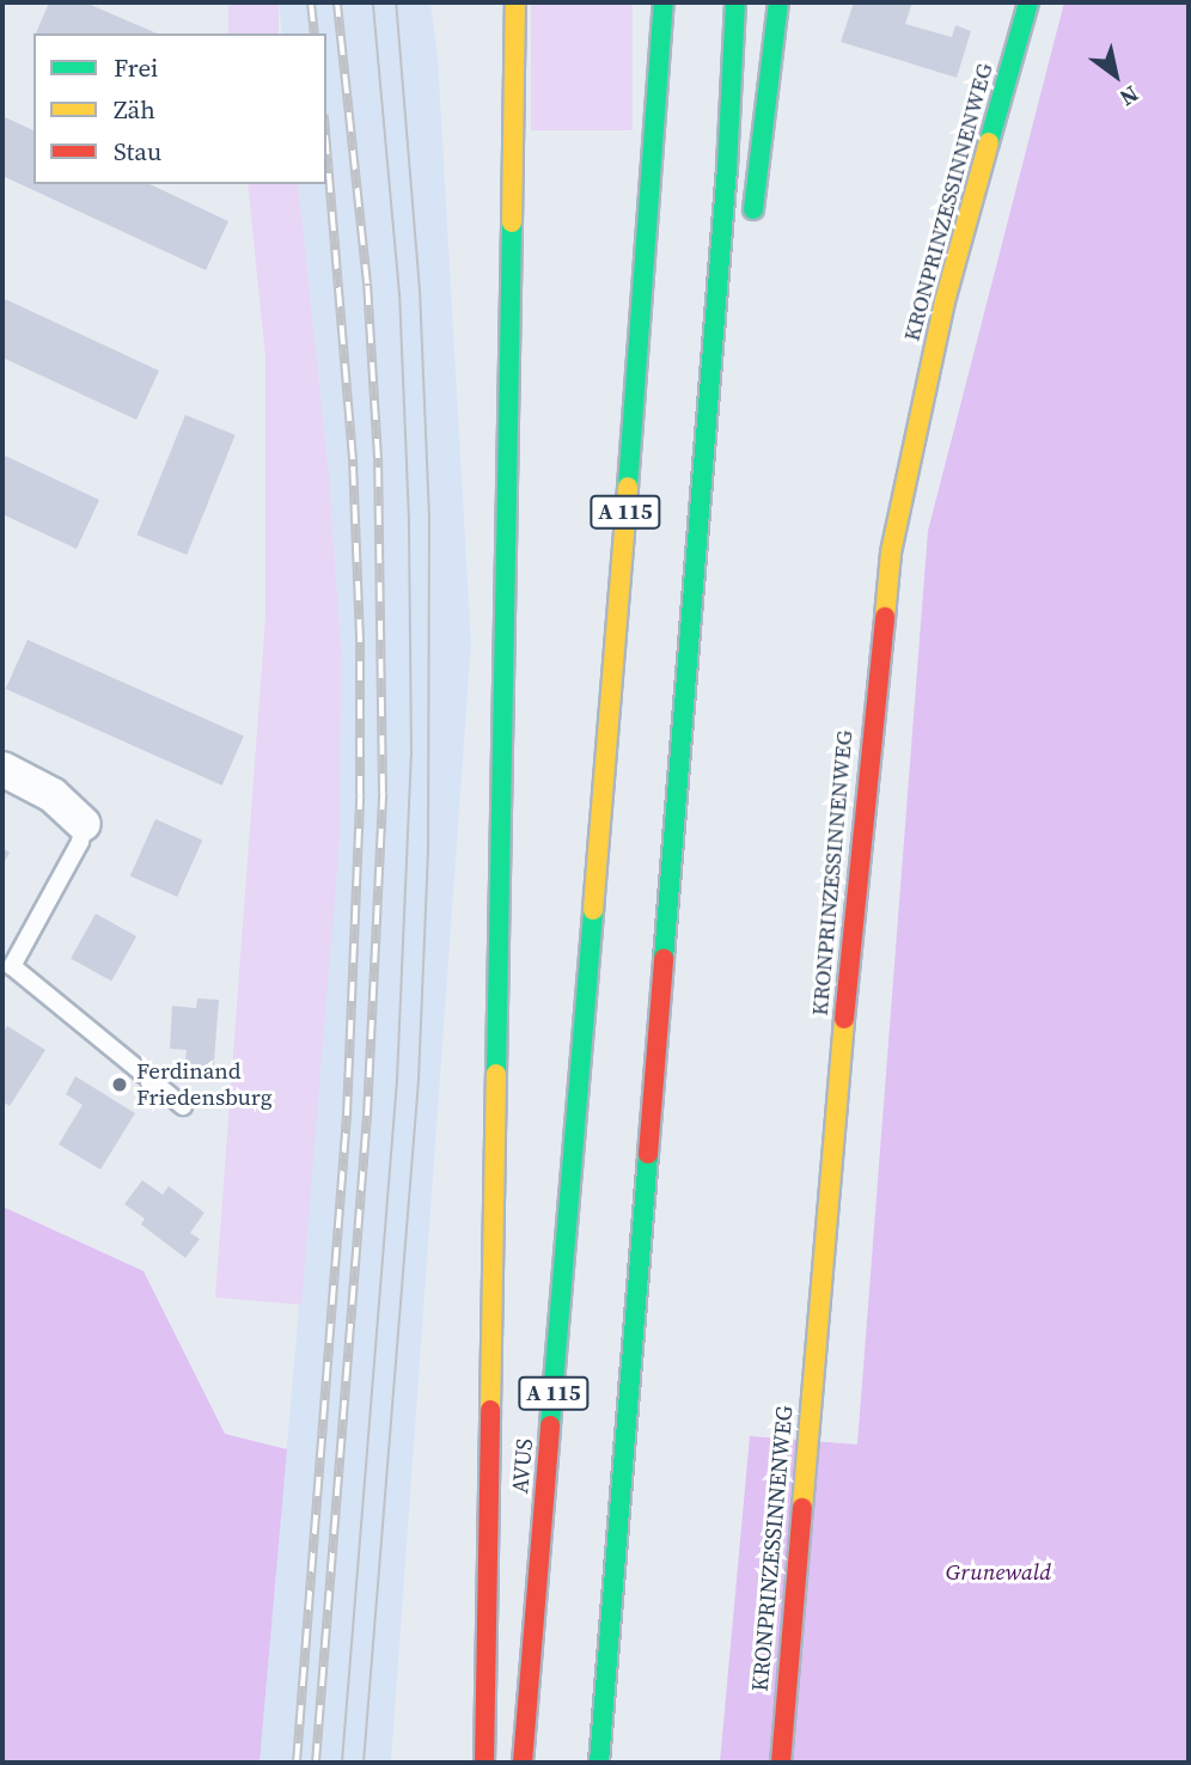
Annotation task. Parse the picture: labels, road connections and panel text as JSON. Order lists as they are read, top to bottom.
{
  "streets": {
    "main road": ["KRONPRINZESSINNENWEG", "A 115", "AVUS"]
  },
  "parks": ["Grunewald"],
  "places": ["Ferdinand Friedensburg"],
  "legend": ["Frei", "Zäh", "Stau"],
  "north": "bottom right"
}
